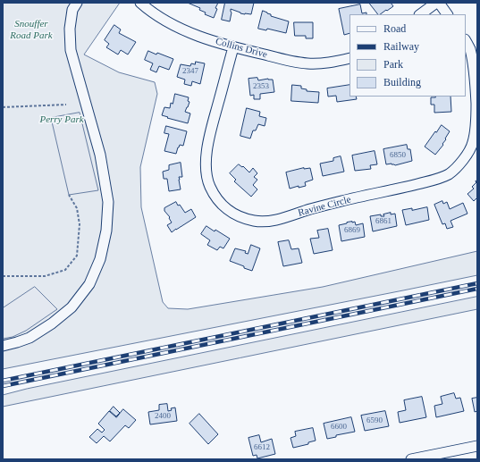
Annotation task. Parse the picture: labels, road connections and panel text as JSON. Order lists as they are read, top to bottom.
{
  "streets": {
    "street": ["Collins Drive", "Ravine Circle"]
  },
  "crossings": [
    ["Collins Drive", "Ravine Circle"]
  ],
  "parks": ["Snouffer Road Park", "Perry Park"],
  "house_numbers": [
    "2347",
    "2353",
    "6850",
    "6861",
    "6869",
    "2400",
    "6590",
    "6600",
    "6612"
  ],
  "legend": [
    "Road",
    "Railway",
    "Park",
    "Building"
  ]
}
